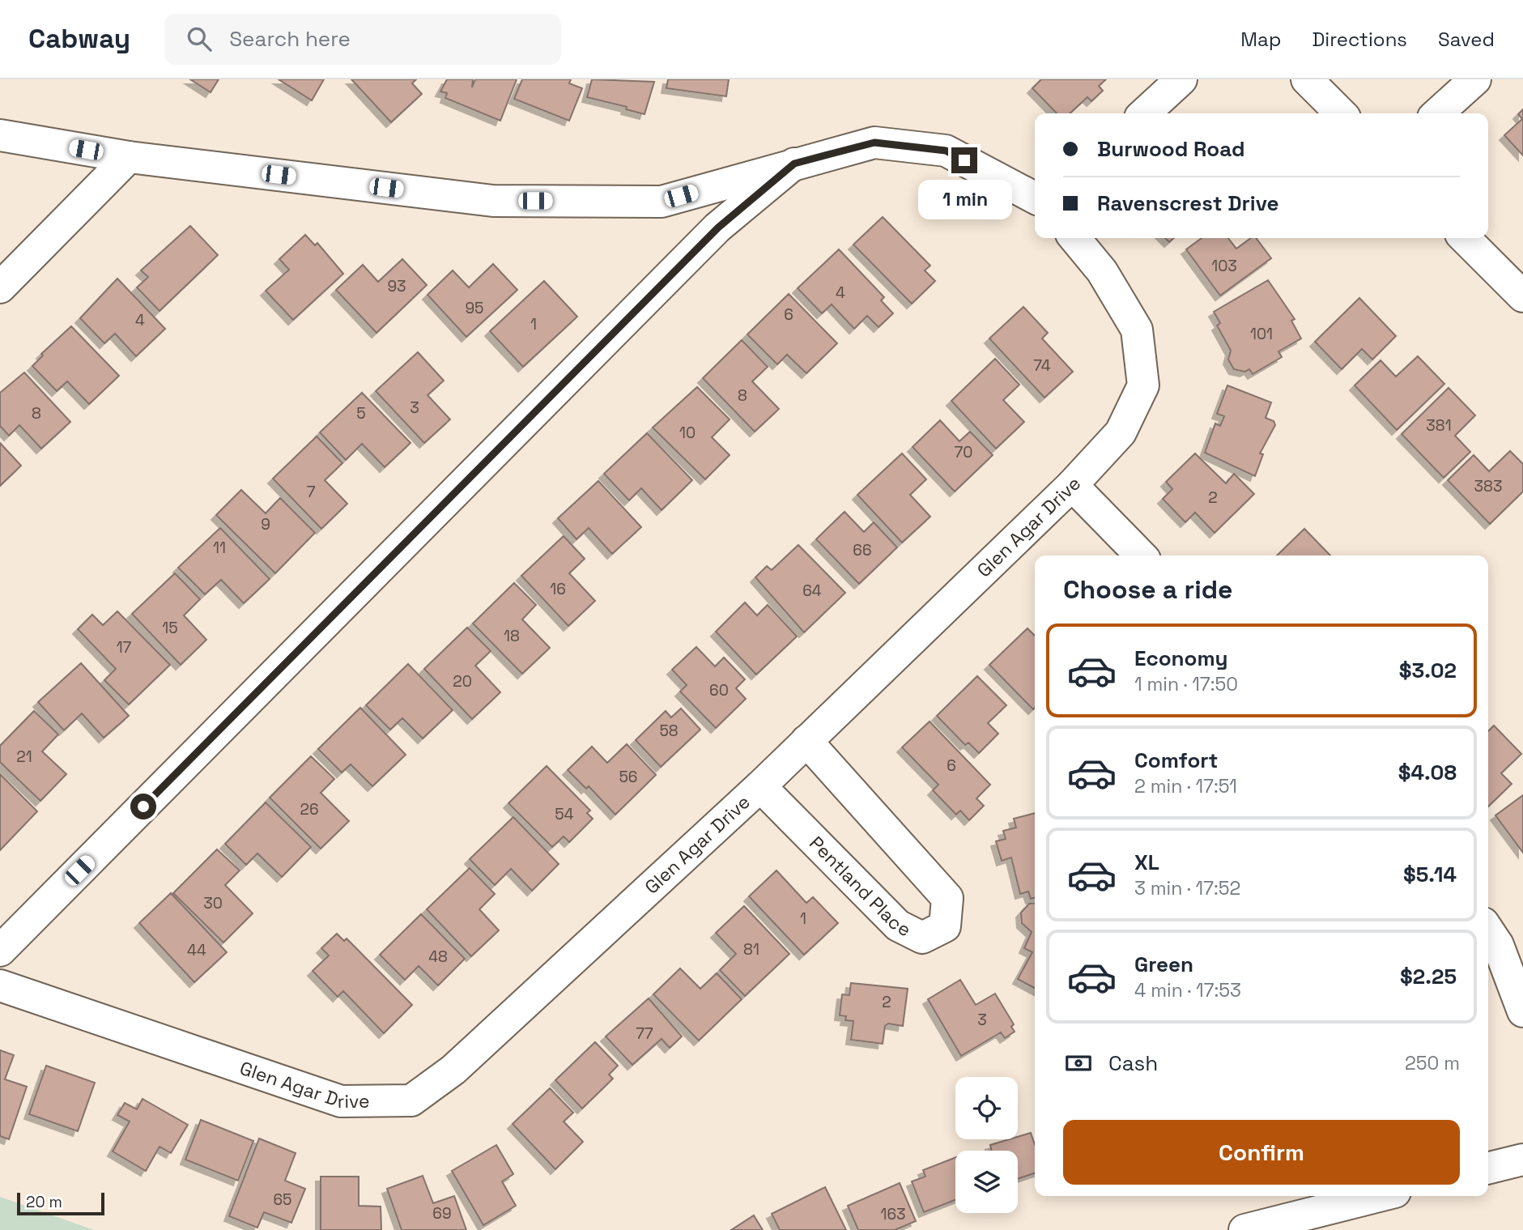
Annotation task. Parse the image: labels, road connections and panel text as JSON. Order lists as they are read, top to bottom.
{
  "streets": {
    "street": ["Glen Agar Drive", "Pentland Place"]
  },
  "crossings": [
    ["Glen Agar Drive", "Pentland Place"]
  ],
  "house_numbers": [
    "103",
    "93",
    "4",
    "95",
    "6",
    "4",
    "1",
    "101",
    "74",
    "8",
    "3",
    "8",
    "5",
    "381",
    "10",
    "70",
    "383",
    "7",
    "2",
    "9",
    "11",
    "66",
    "16",
    "64",
    "15",
    "18",
    "17",
    "20",
    "60",
    "58",
    "21",
    "6",
    "56",
    "26",
    "54",
    "30",
    "1",
    "81",
    "44",
    "48",
    "2",
    "3",
    "77",
    "65",
    "69",
    "163"
  ],
  "scale_bar": "20 m",
  "page": {
    "header": "Cabway",
    "search": "Search here",
    "nav": ["Map", "Directions", "Saved"],
    "banner": ["Burwood Road", "Ravenscrest Drive"],
    "bubble": "1 min",
    "heading": "Choose a ride",
    "list": [
      {
        "name": "Economy",
        "note": "1 min · 17:50",
        "value": "$3.02"
      },
      {
        "name": "Comfort",
        "note": "2 min · 17:51",
        "value": "$4.08"
      },
      {
        "name": "XL",
        "note": "3 min · 17:52",
        "value": "$5.14"
      },
      {
        "name": "Green",
        "note": "4 min · 17:53",
        "value": "$2.25"
      }
    ],
    "pay": ["Cash", "250 m"],
    "buttons": "Confirm",
    "scale": "20 m"
  }
}
